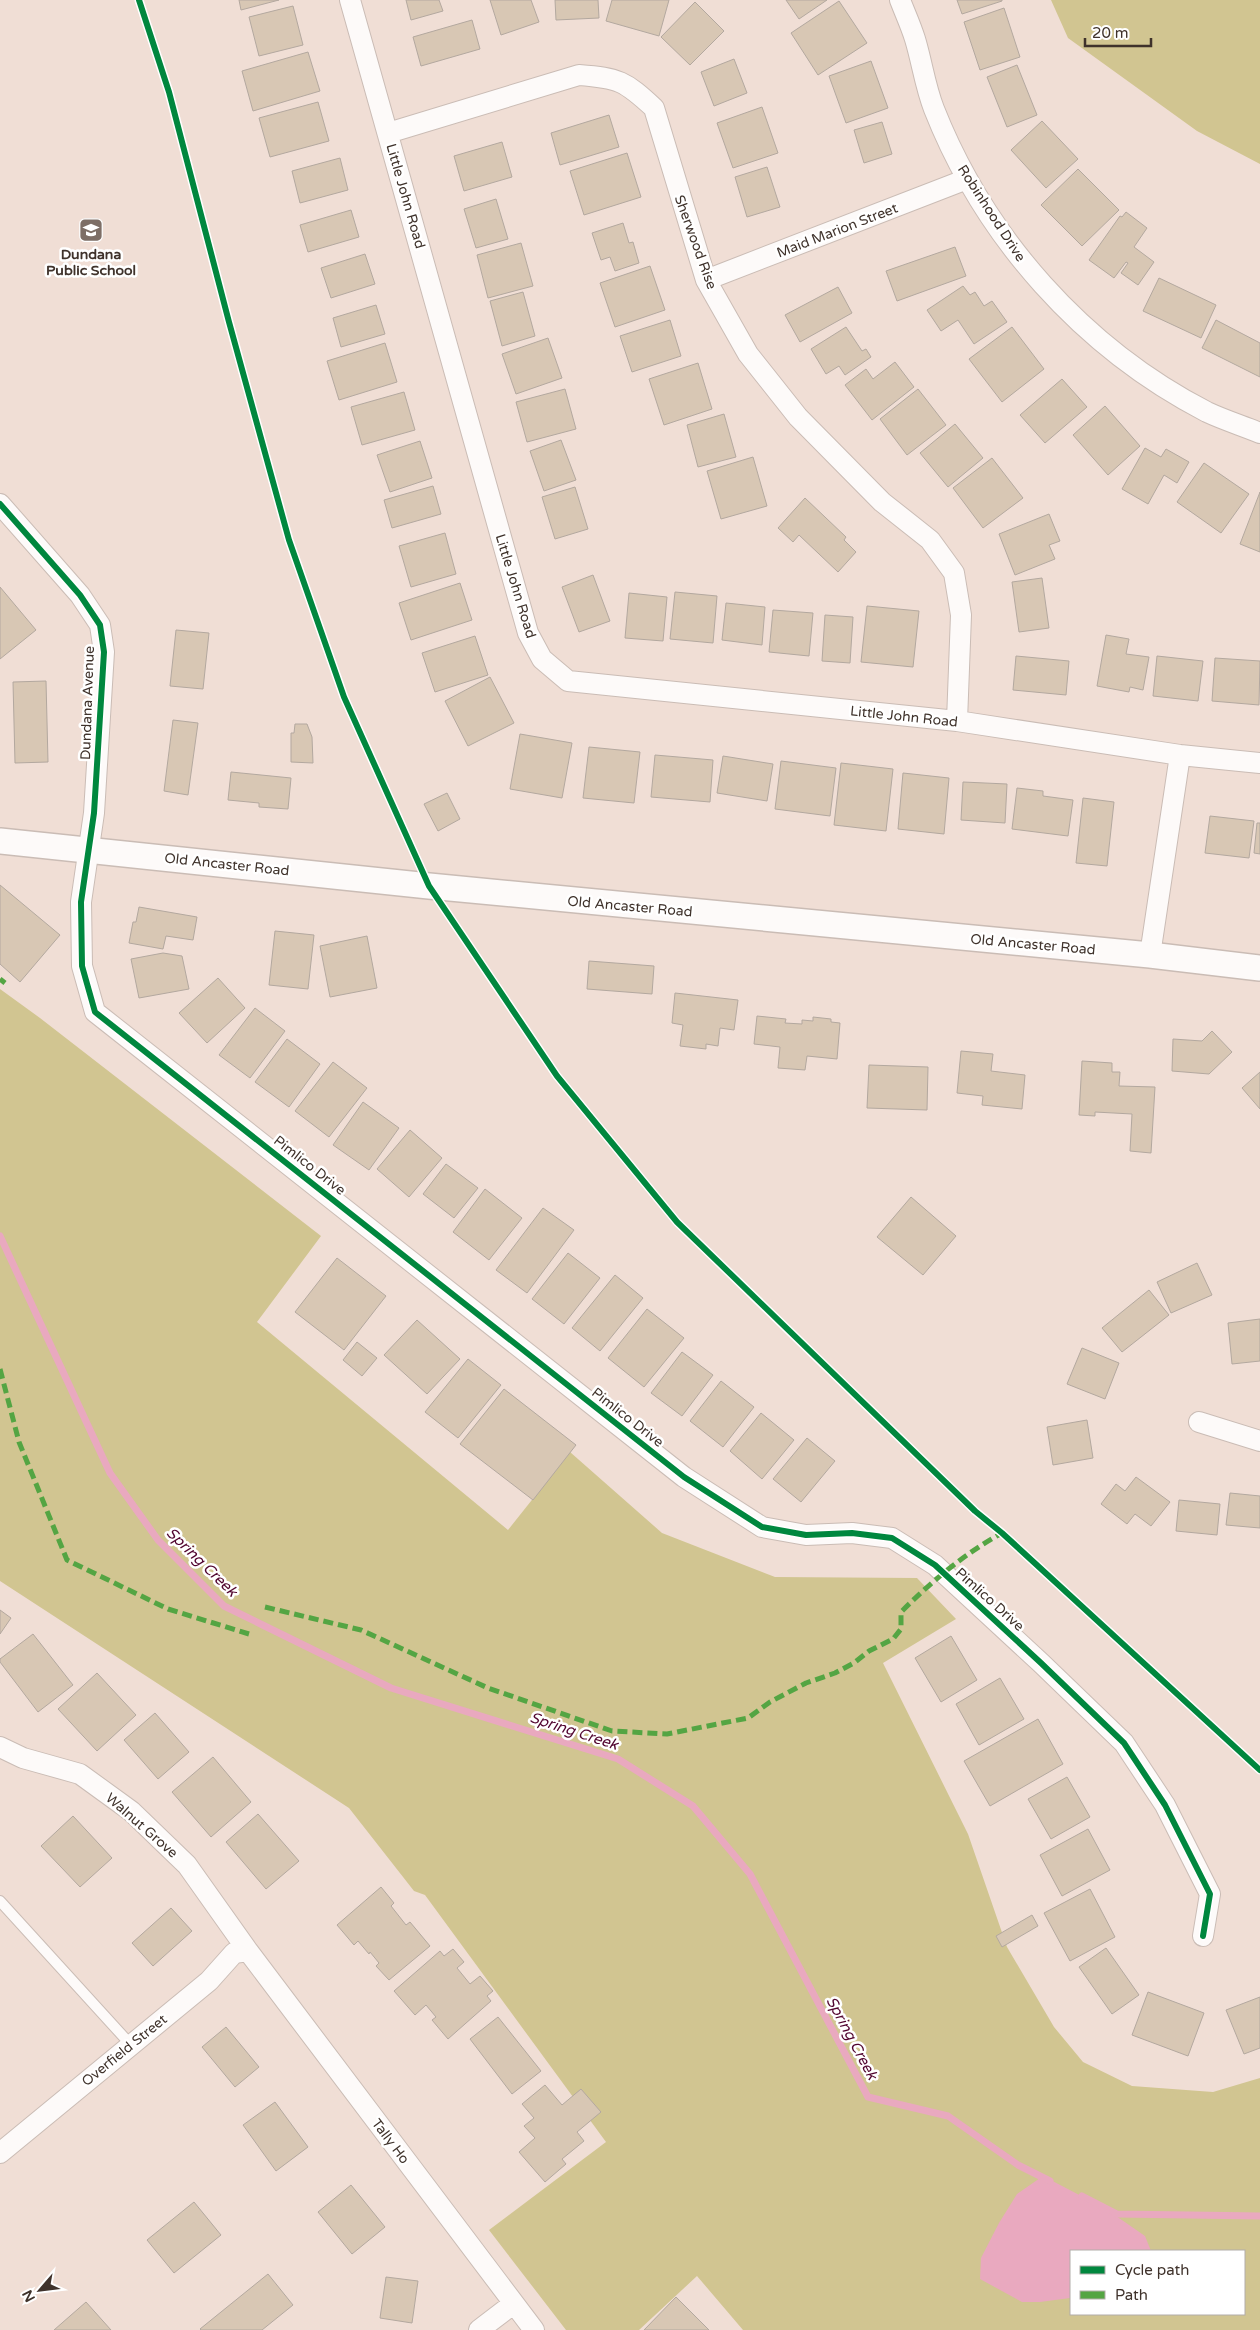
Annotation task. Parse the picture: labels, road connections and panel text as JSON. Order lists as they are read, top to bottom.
{
  "streets": {
    "street": [
      "Little John Road",
      "Robinhood Drive",
      "Maid Marion Street",
      "Sherwood Rise",
      "Dundana Avenue",
      "Old Ancaster Road",
      "Pimlico Drive",
      "Walnut Grove",
      "Overfield Street",
      "Tally Ho"
    ]
  },
  "crossings": [
    ["Little John Road", "Sherwood Rise"],
    ["Robinhood Drive", "Maid Marion Street"],
    ["Maid Marion Street", "Sherwood Rise"],
    ["Dundana Avenue", "Old Ancaster Road"],
    ["Dundana Avenue", "Pimlico Drive"],
    ["Old Ancaster Road", "Pimlico Drive"],
    ["Walnut Grove", "Overfield Street"],
    ["Walnut Grove", "Tally Ho"],
    ["Overfield Street", "Tally Ho"]
  ],
  "water": ["Spring Creek"],
  "places": {
    "school or university": ["Dundana Public School"]
  },
  "legend": ["Cycle path", "Path"],
  "scale_bar": "20 m",
  "north": "bottom left"
}
